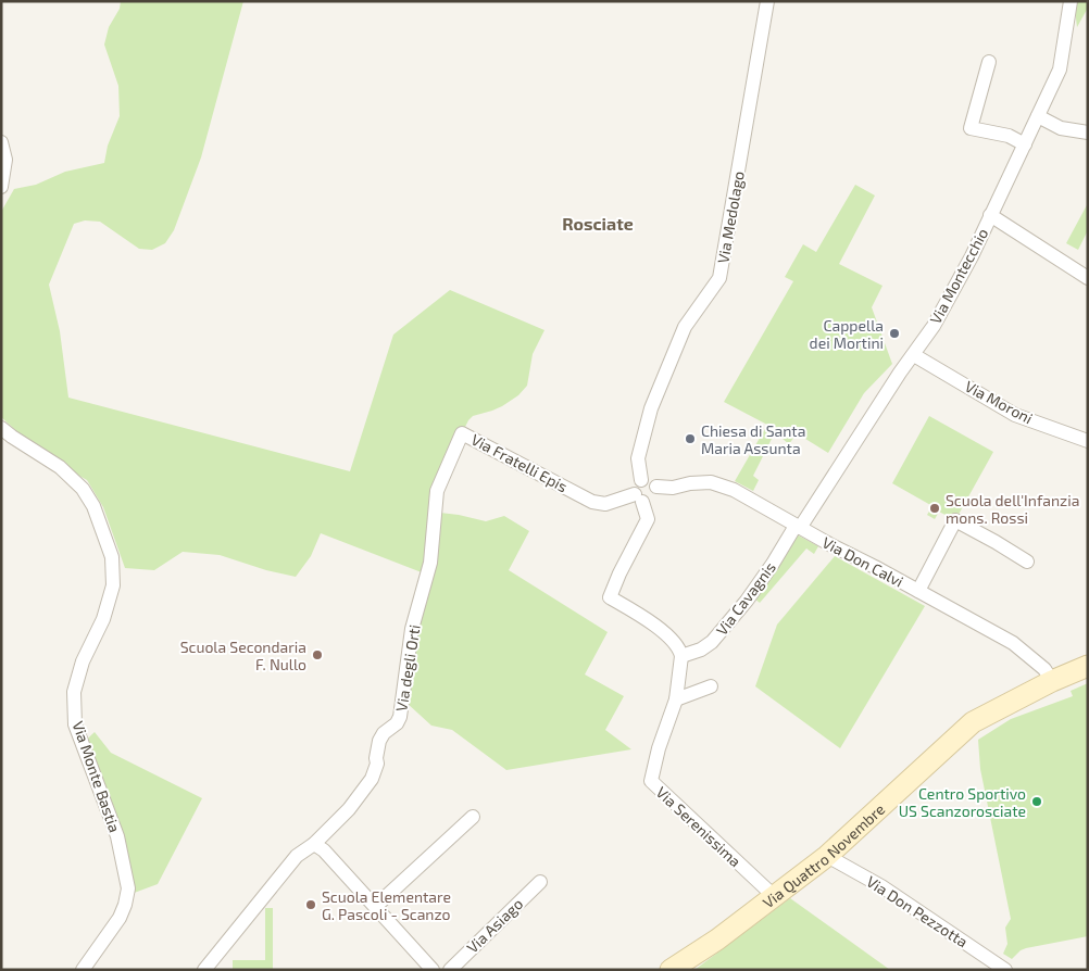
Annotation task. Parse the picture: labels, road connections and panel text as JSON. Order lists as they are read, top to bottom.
{
  "streets": {
    "street": [
      "Via Medolago",
      "Via Montecchio",
      "Via Moroni",
      "Via Fratelli Epis",
      "Via Don Calvi",
      "Via Cavagnis",
      "Via degli Orti",
      "Via Monte Bastia",
      "Via Serenissima",
      "Via Quattro Novembre",
      "Via Don Pezzotta",
      "Via Asiago"
    ]
  },
  "crossings": [
    ["Via Medolago", "Via Fratelli Epis"],
    ["Via Medolago", "Via Don Calvi"],
    ["Via Montecchio", "Via Moroni"],
    ["Via Montecchio", "Via Don Calvi"],
    ["Via Montecchio", "Via Cavagnis"],
    ["Via Fratelli Epis", "Via Don Calvi"],
    ["Via Fratelli Epis", "Via degli Orti"],
    ["Via Don Calvi", "Via Cavagnis"],
    ["Via Don Calvi", "Via Quattro Novembre"],
    ["Via Cavagnis", "Via Serenissima"],
    ["Via Serenissima", "Via Quattro Novembre"],
    ["Via Quattro Novembre", "Via Don Pezzotta"]
  ],
  "districts": ["Rosciate"],
  "places": [
    "Cappella dei Mortini",
    "Chiesa di Santa Maria Assunta",
    "Scuola dell'Infanzia mons. Rossi",
    "Scuola Secondaria F. Nullo",
    "Centro Sportivo US Scanzorosciate",
    "Scuola Elementare G. Pascoli - Scanzo"
  ]
}
